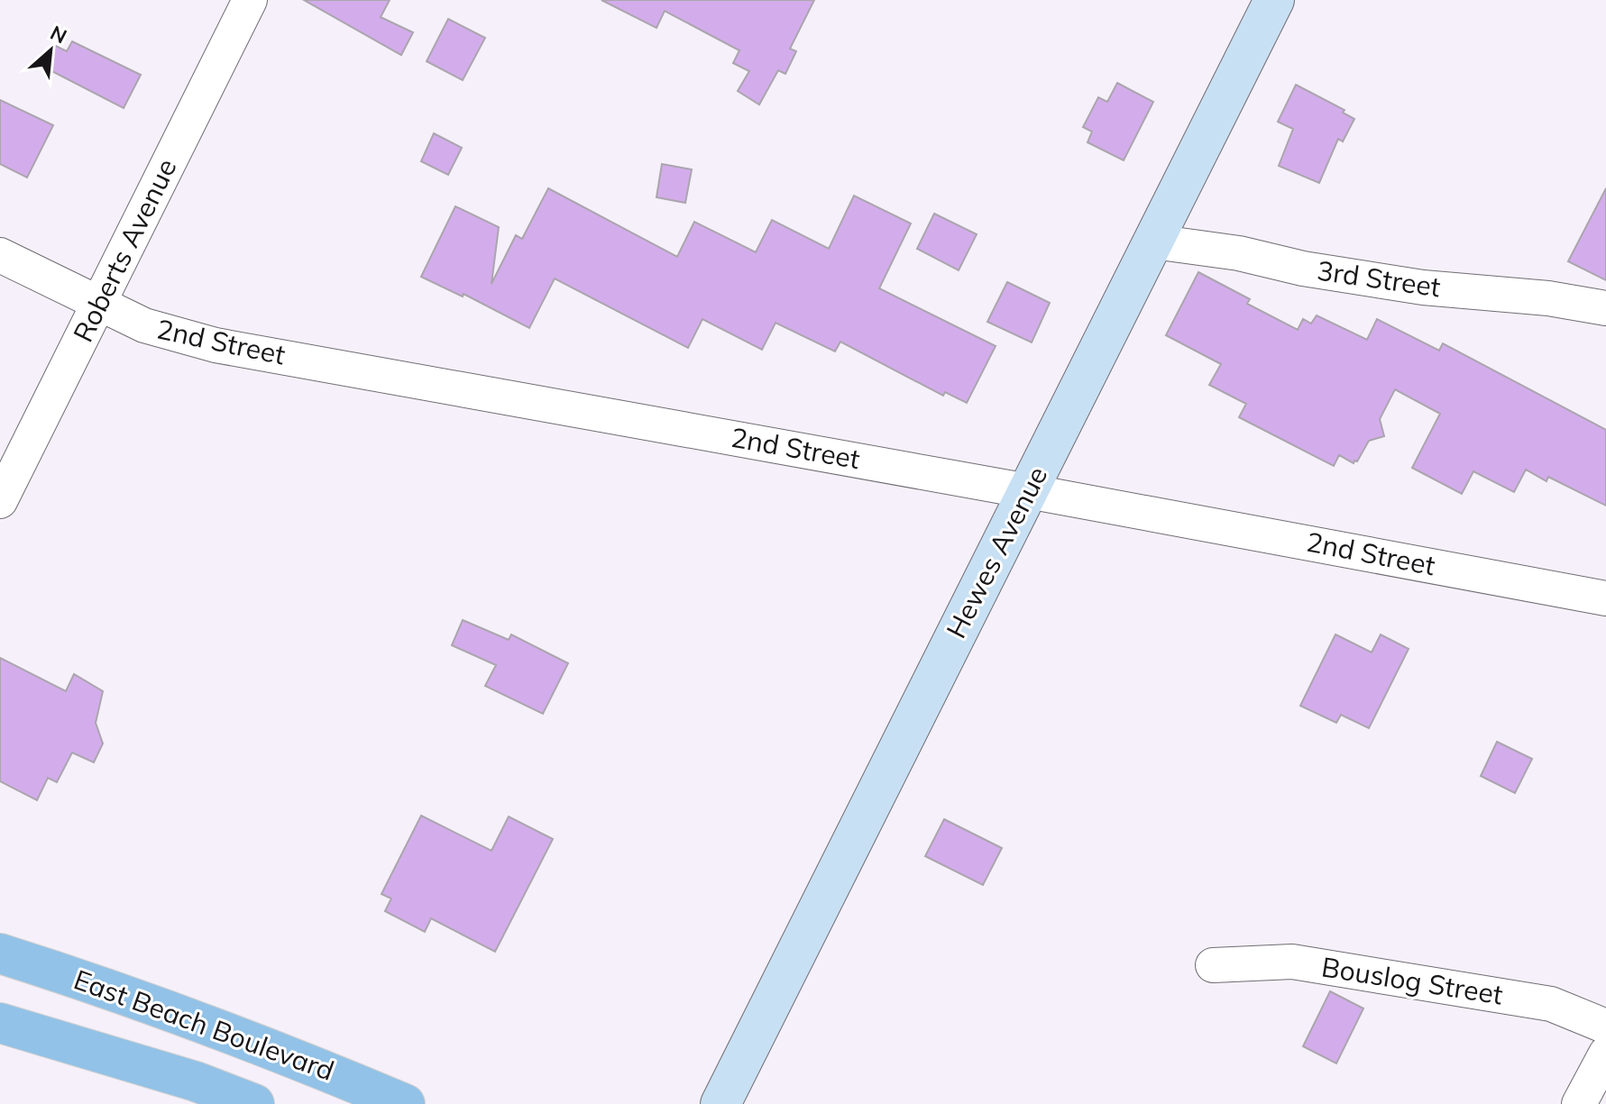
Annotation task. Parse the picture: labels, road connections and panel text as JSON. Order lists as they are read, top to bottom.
{
  "streets": {
    "main road": ["Hewes Avenue", "East Beach Boulevard"],
    "street": [
      "Roberts Avenue",
      "3rd Street",
      "2nd Street",
      "Bouslog Street"
    ]
  },
  "crossings": [
    ["Roberts Avenue", "2nd Street"],
    ["3rd Street", "Hewes Avenue"],
    ["2nd Street", "Hewes Avenue"]
  ],
  "north": "top right"
}
